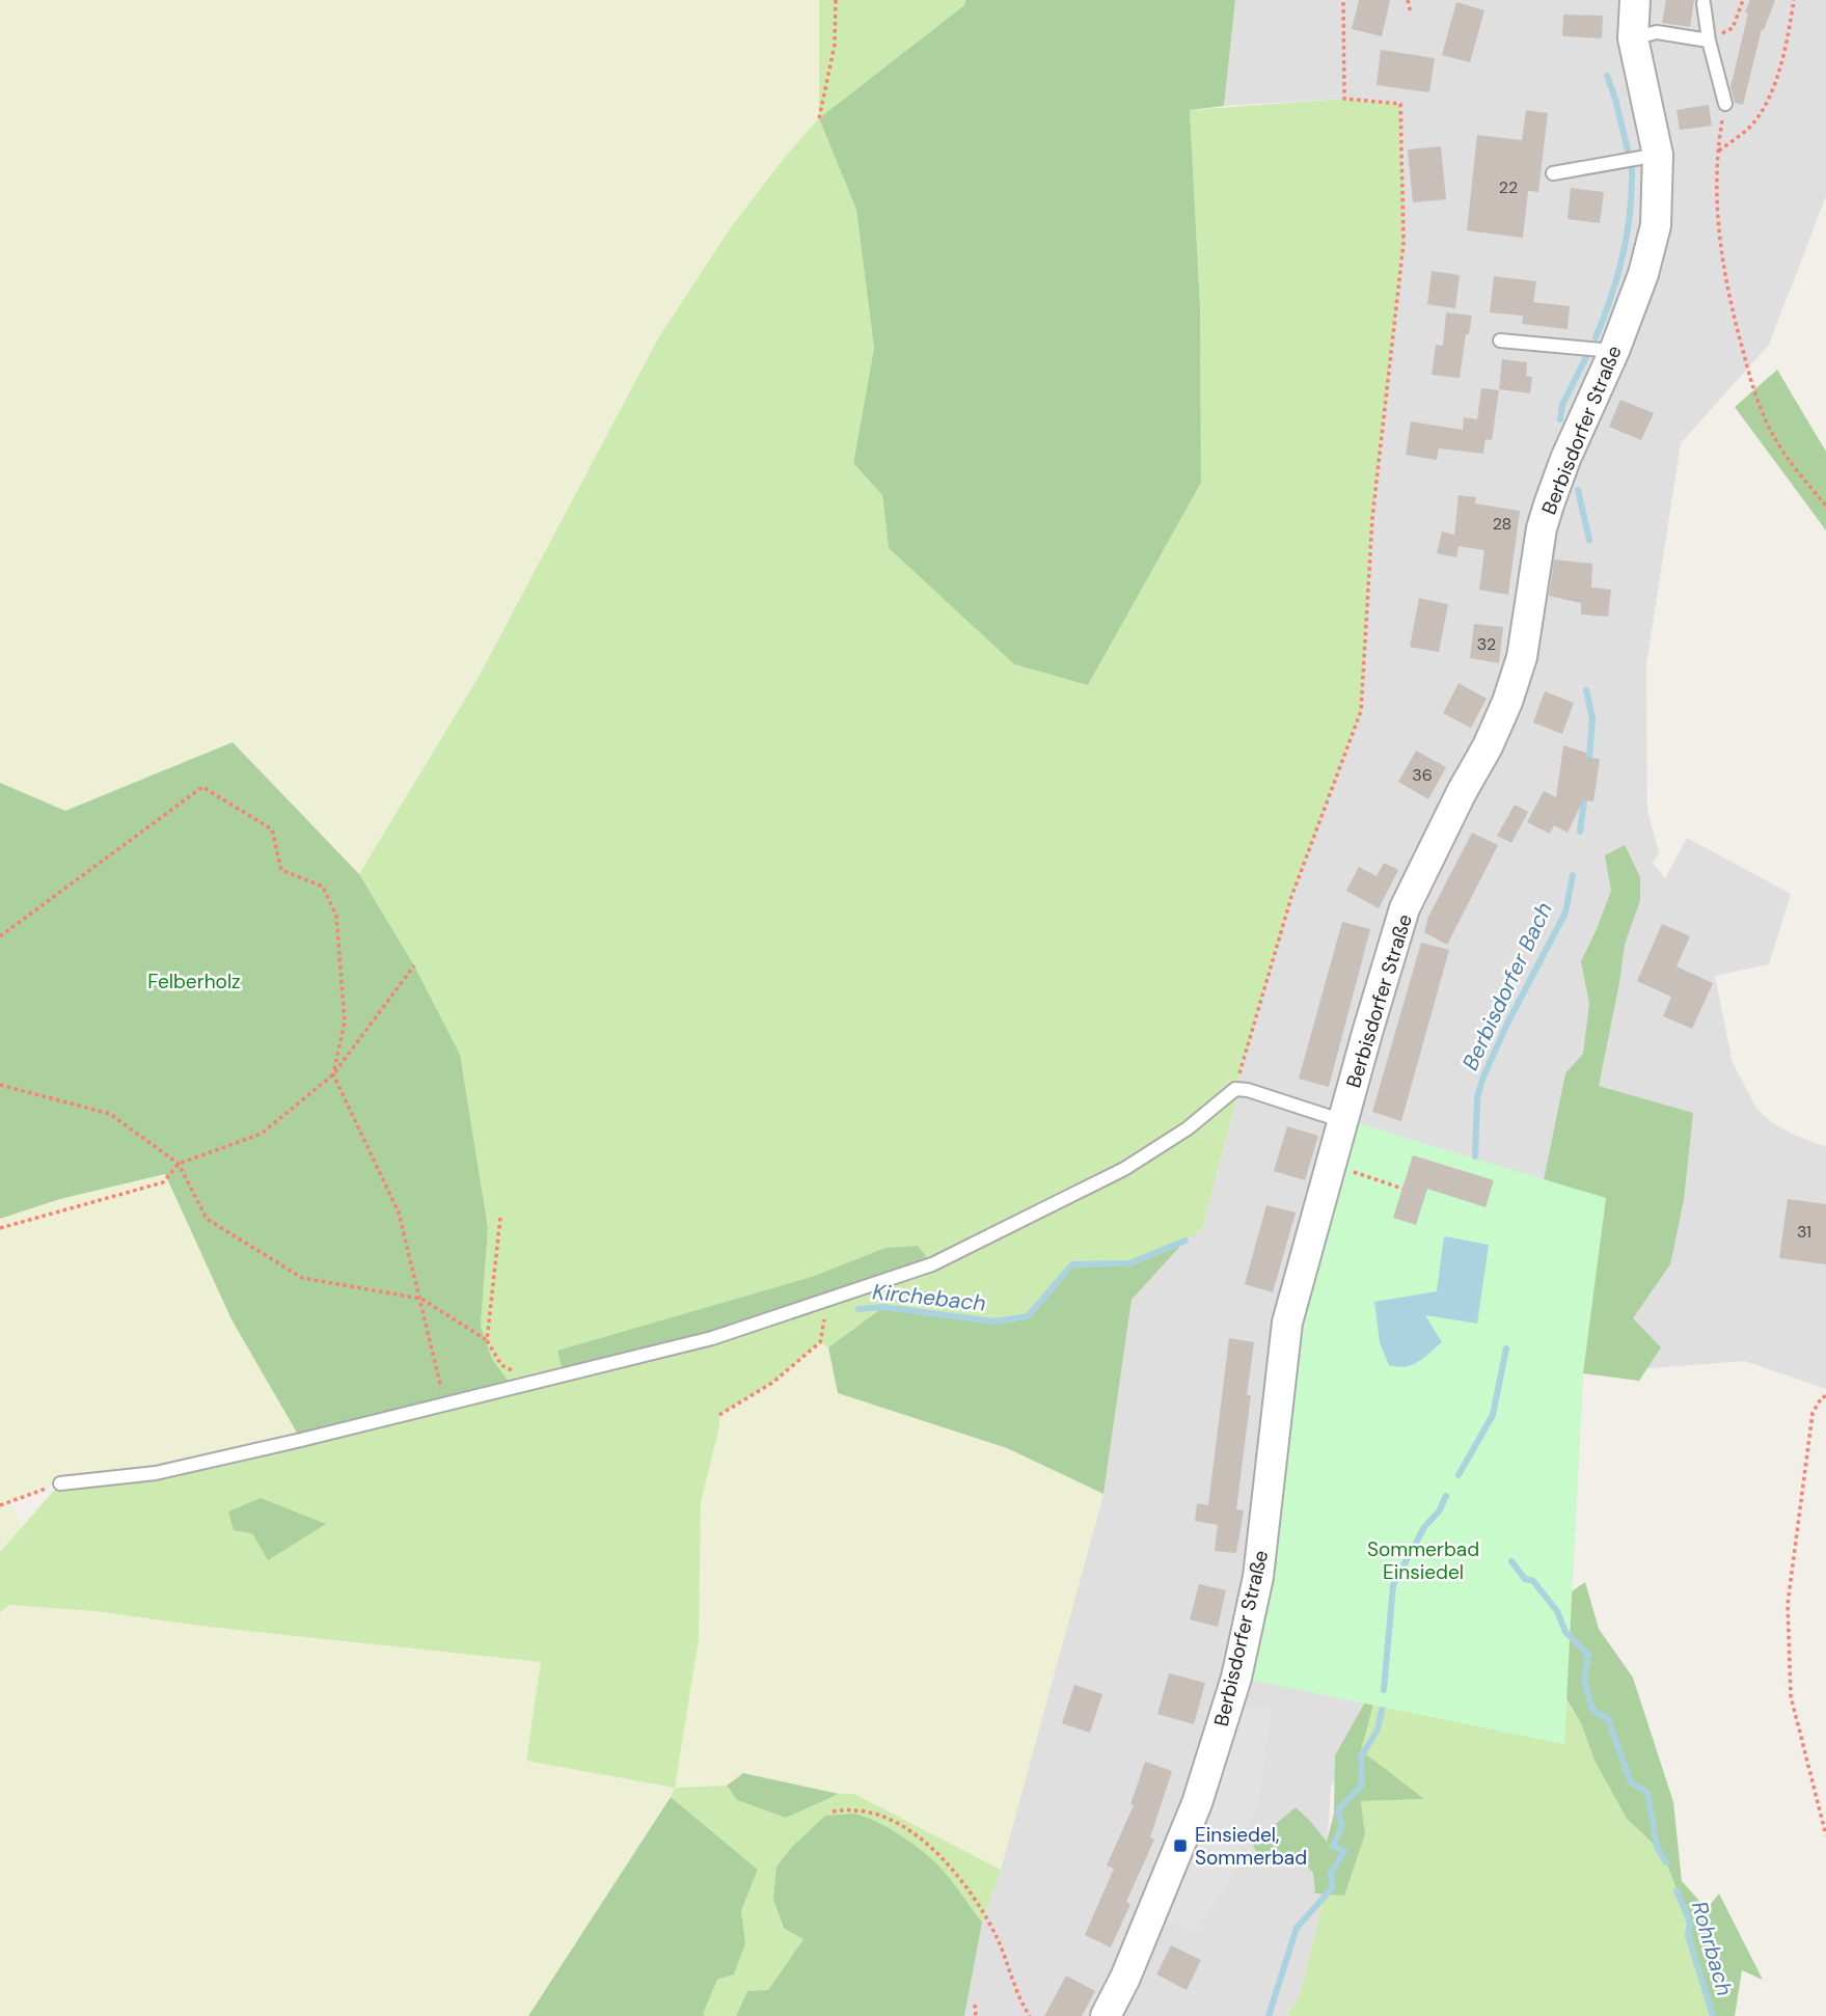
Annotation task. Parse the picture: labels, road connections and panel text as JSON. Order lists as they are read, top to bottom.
{
  "streets": {
    "street": ["Berbisdorfer Straße"]
  },
  "water": ["Berbisdorfer Bach", "Kirchebach", "Rohrbach"],
  "parks": ["Felberholz", "Sommerbad Einsiedel"],
  "places": {
    "transit": ["Einsiedel, Sommerbad"]
  },
  "house_numbers": [
    "22",
    "28",
    "32",
    "36",
    "31"
  ]
}
